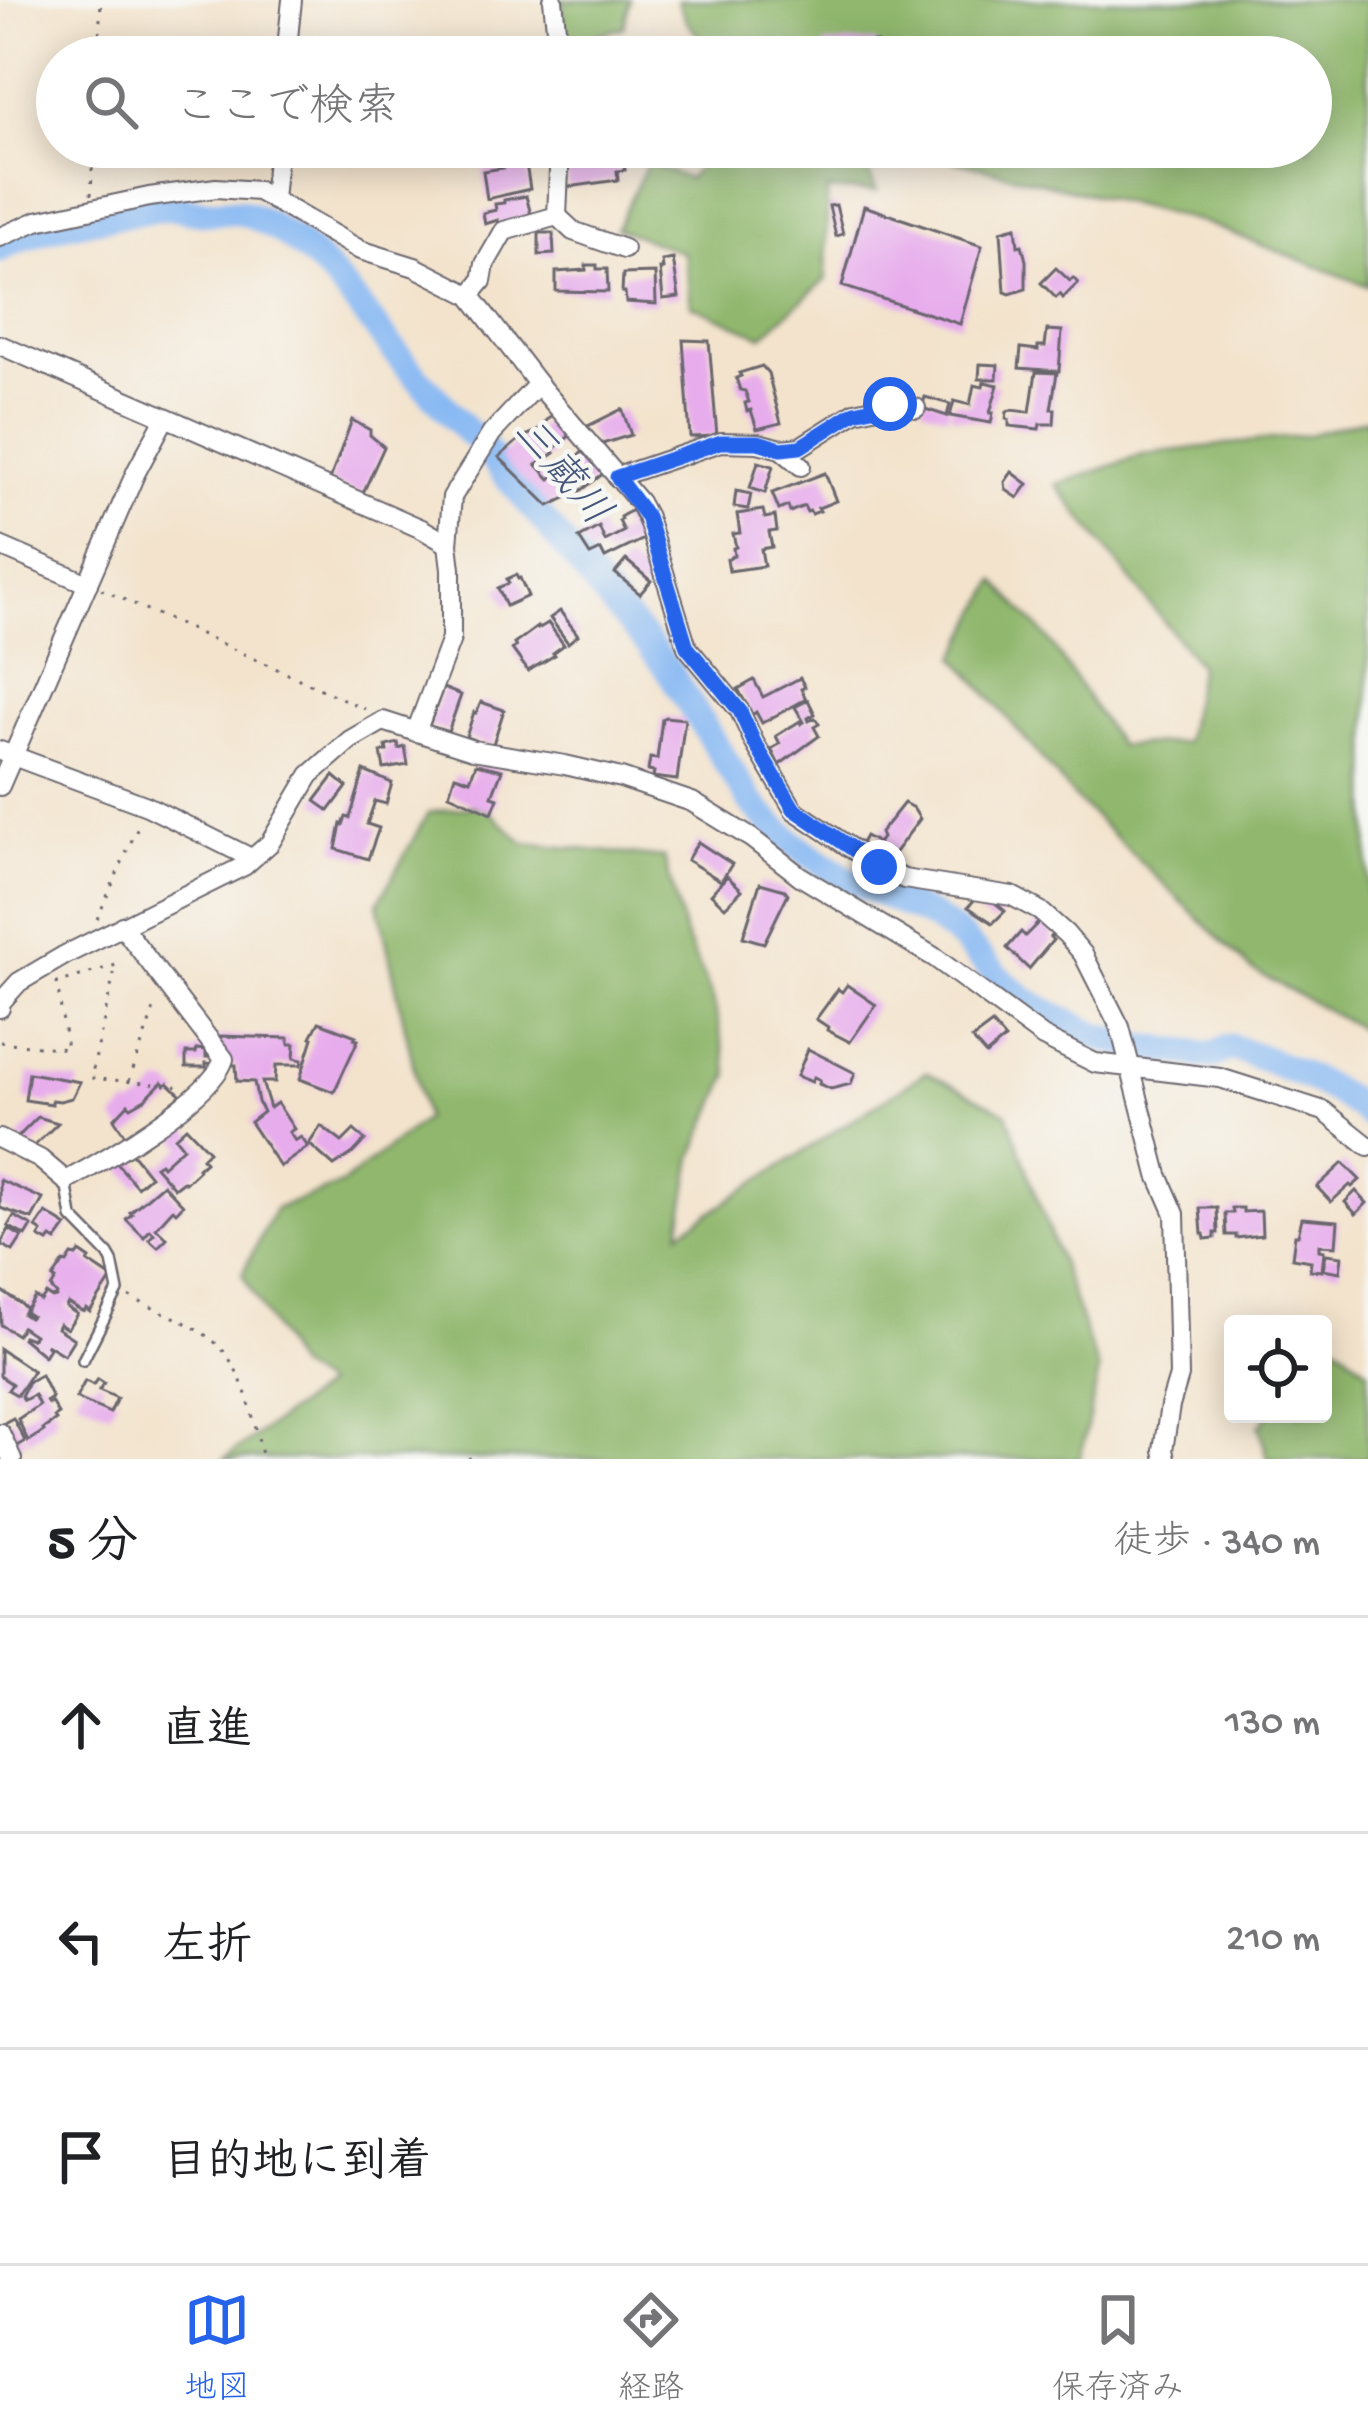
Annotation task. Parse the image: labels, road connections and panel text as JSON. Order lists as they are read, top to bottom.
{
  "water": ["三蔵川"],
  "page": {
    "search": "ここで検索",
    "heading": ["5 分", "徒歩 · 340 m"],
    "list": [
      ["直進", "130 m"],
      ["左折", "210 m"],
      "目的地に到着"
    ],
    "nav": ["地図", "経路", "保存済み"]
  }
}
